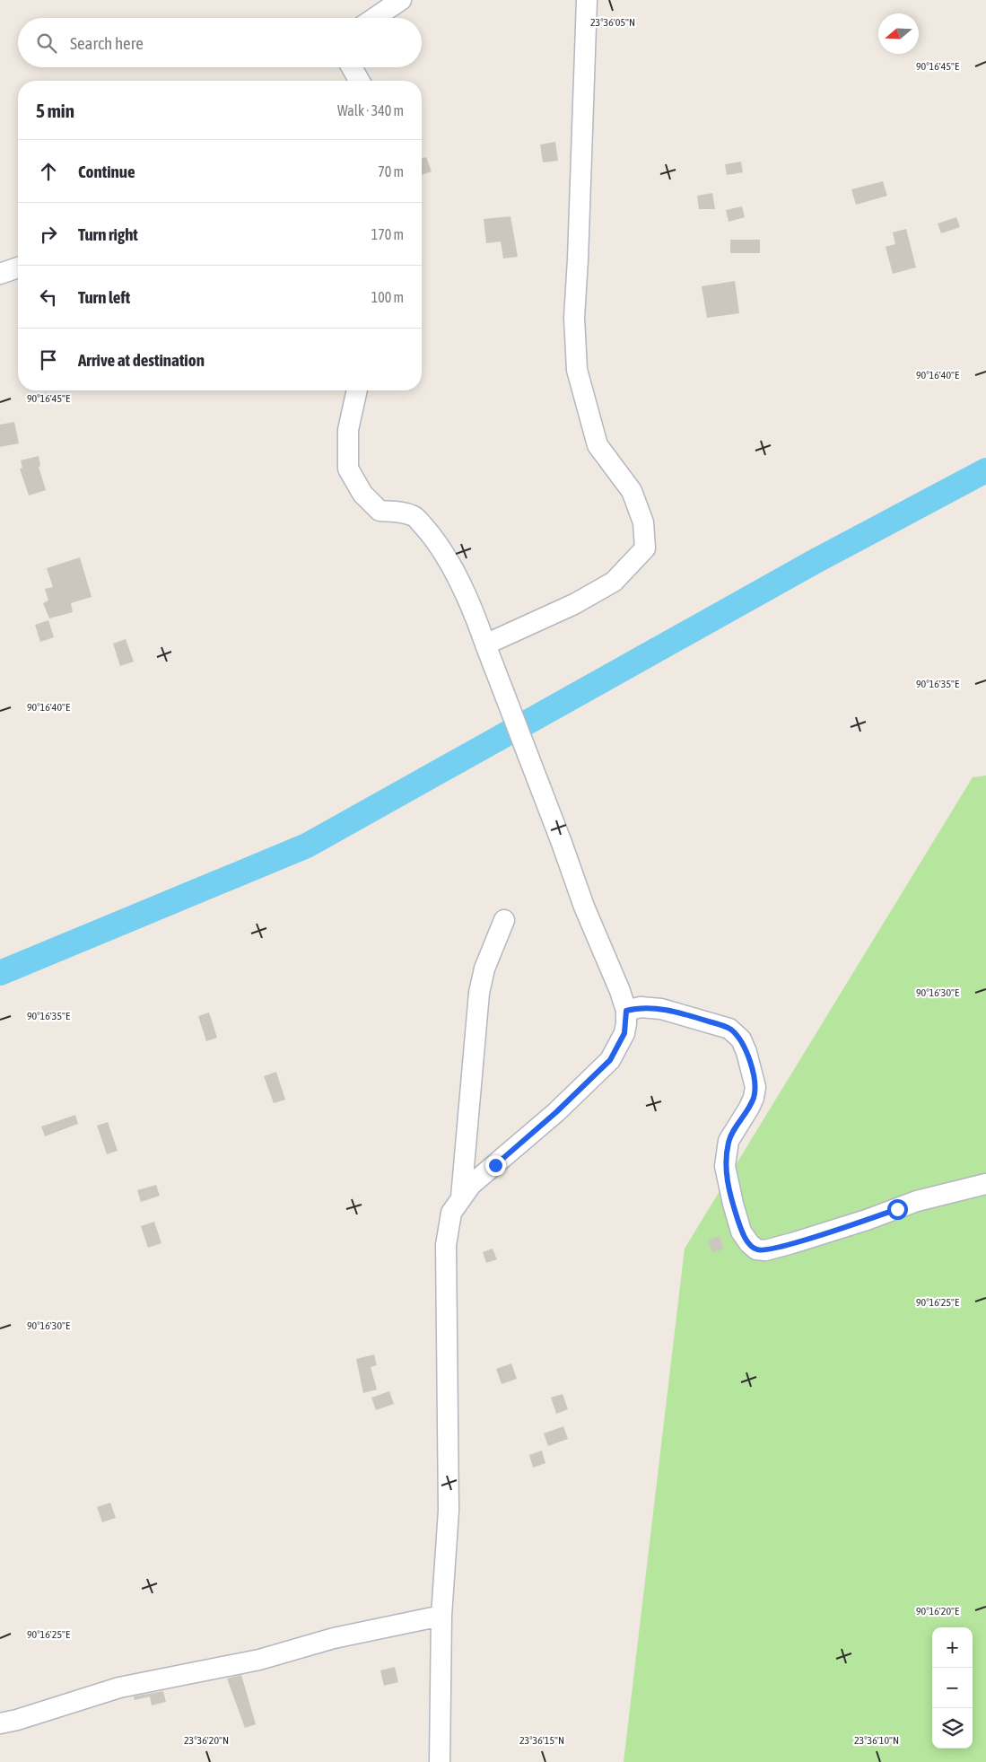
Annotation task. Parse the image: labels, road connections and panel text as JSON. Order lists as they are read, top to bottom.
{
  "north": "left",
  "page": {
    "search": "Search here",
    "heading": ["5 min", "Walk · 340 m"],
    "list": [
      ["Continue", "70 m"],
      ["Turn right", "170 m"],
      ["Turn left", "100 m"],
      "Arrive at destination"
    ],
    "map_buttons": ["+", "−"]
  },
  "coordinates": [
    "23°36'05\"N",
    "90°16'45\"E",
    "90°16'40\"E",
    "90°16'35\"E",
    "90°16'30\"E",
    "90°16'25\"E",
    "90°16'20\"E",
    "23°36'20\"N",
    "23°36'15\"N",
    "23°36'10\"N"
  ]
}
